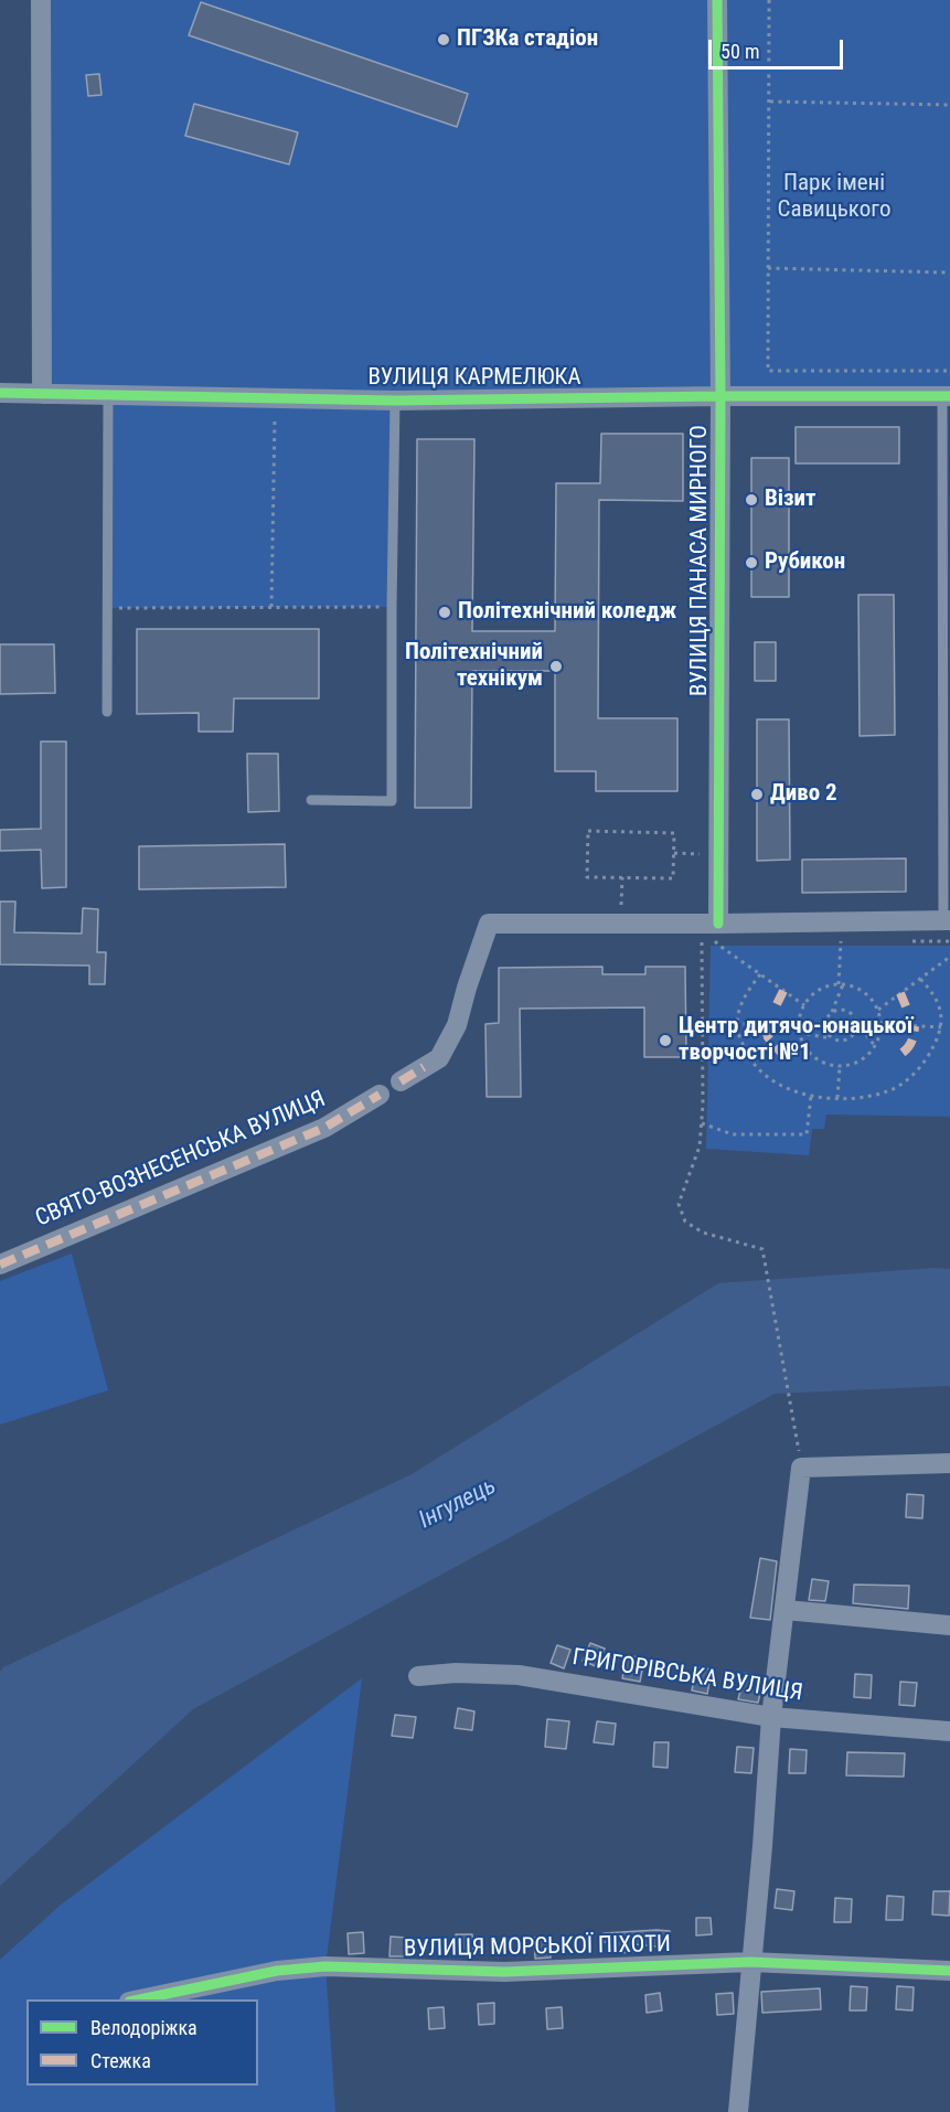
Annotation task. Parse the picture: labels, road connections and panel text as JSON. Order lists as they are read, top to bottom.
{
  "streets": {
    "street": [
      "ВУЛИЦЯ КАРМЕЛЮКА",
      "ВУЛИЦЯ ПАНАСА МИРНОГО",
      "СВЯТО-ВОЗНЕСЕНСЬКА ВУЛИЦЯ",
      "ГРИГОРІВСЬКА ВУЛИЦЯ",
      "ВУЛИЦЯ МОРСЬКОЇ ПІХОТИ"
    ]
  },
  "crossings": [
    ["ВУЛИЦЯ КАРМЕЛЮКА", "ВУЛИЦЯ ПАНАСА МИРНОГО"]
  ],
  "water": ["Інгулець"],
  "parks": ["Парк імені Савицького"],
  "places": [
    "ПГЗКа стадіон",
    "Візит",
    "Рубикон",
    "Політехнічний коледж",
    "Політехнічний технікум",
    "Диво 2",
    "Центр дитячо-юнацької творчості №1"
  ],
  "legend": ["Велодоріжка", "Стежка"],
  "scale_bar": "50 m"
}
